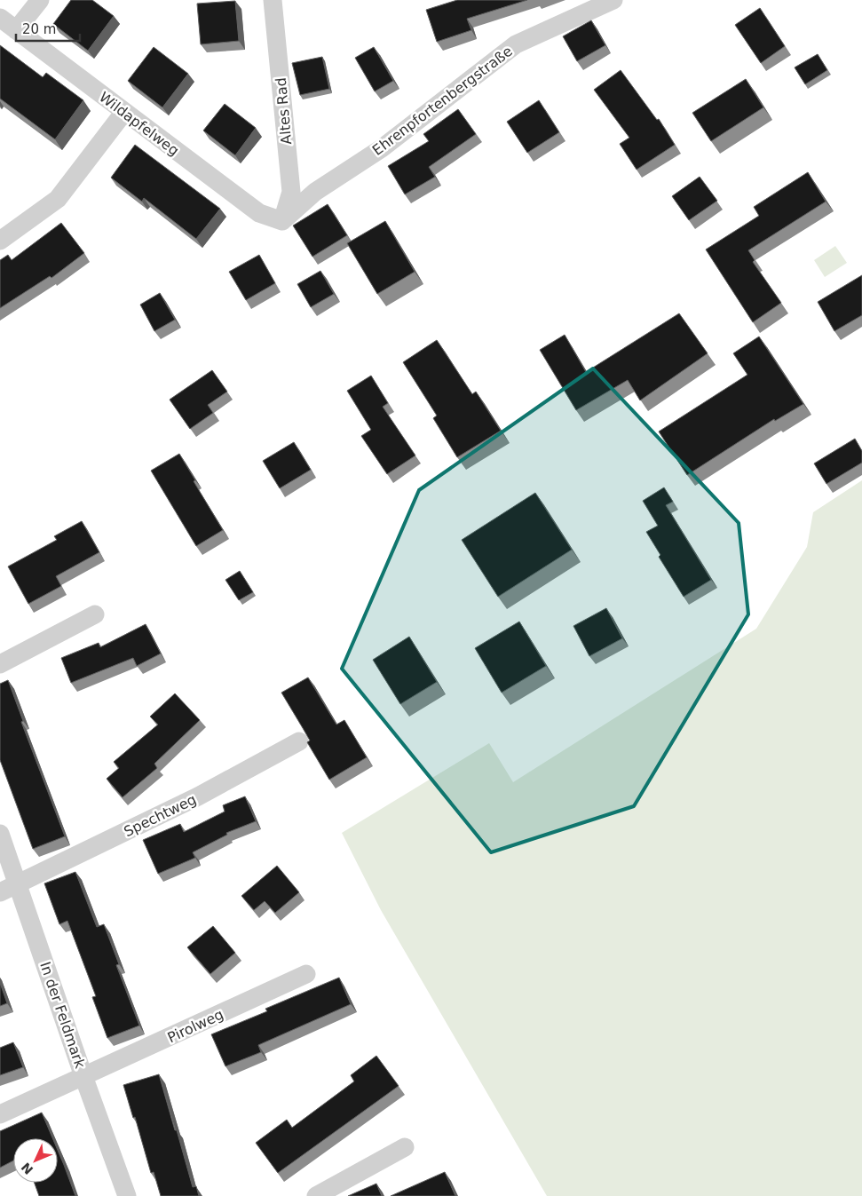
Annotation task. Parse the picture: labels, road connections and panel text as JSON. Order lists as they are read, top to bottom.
{
  "streets": {
    "street": [
      "Ehrenpfortenbergstraße",
      "Altes Rad",
      "Wildapfelweg",
      "Spechtweg",
      "In der Feldmark",
      "Pirolweg"
    ]
  },
  "crossings": [
    ["Ehrenpfortenbergstraße", "Altes Rad"],
    ["Ehrenpfortenbergstraße", "Wildapfelweg"],
    ["Altes Rad", "Wildapfelweg"],
    ["Spechtweg", "In der Feldmark"],
    ["In der Feldmark", "Pirolweg"]
  ],
  "scale_bar": "20 m",
  "north": "bottom left"
}
